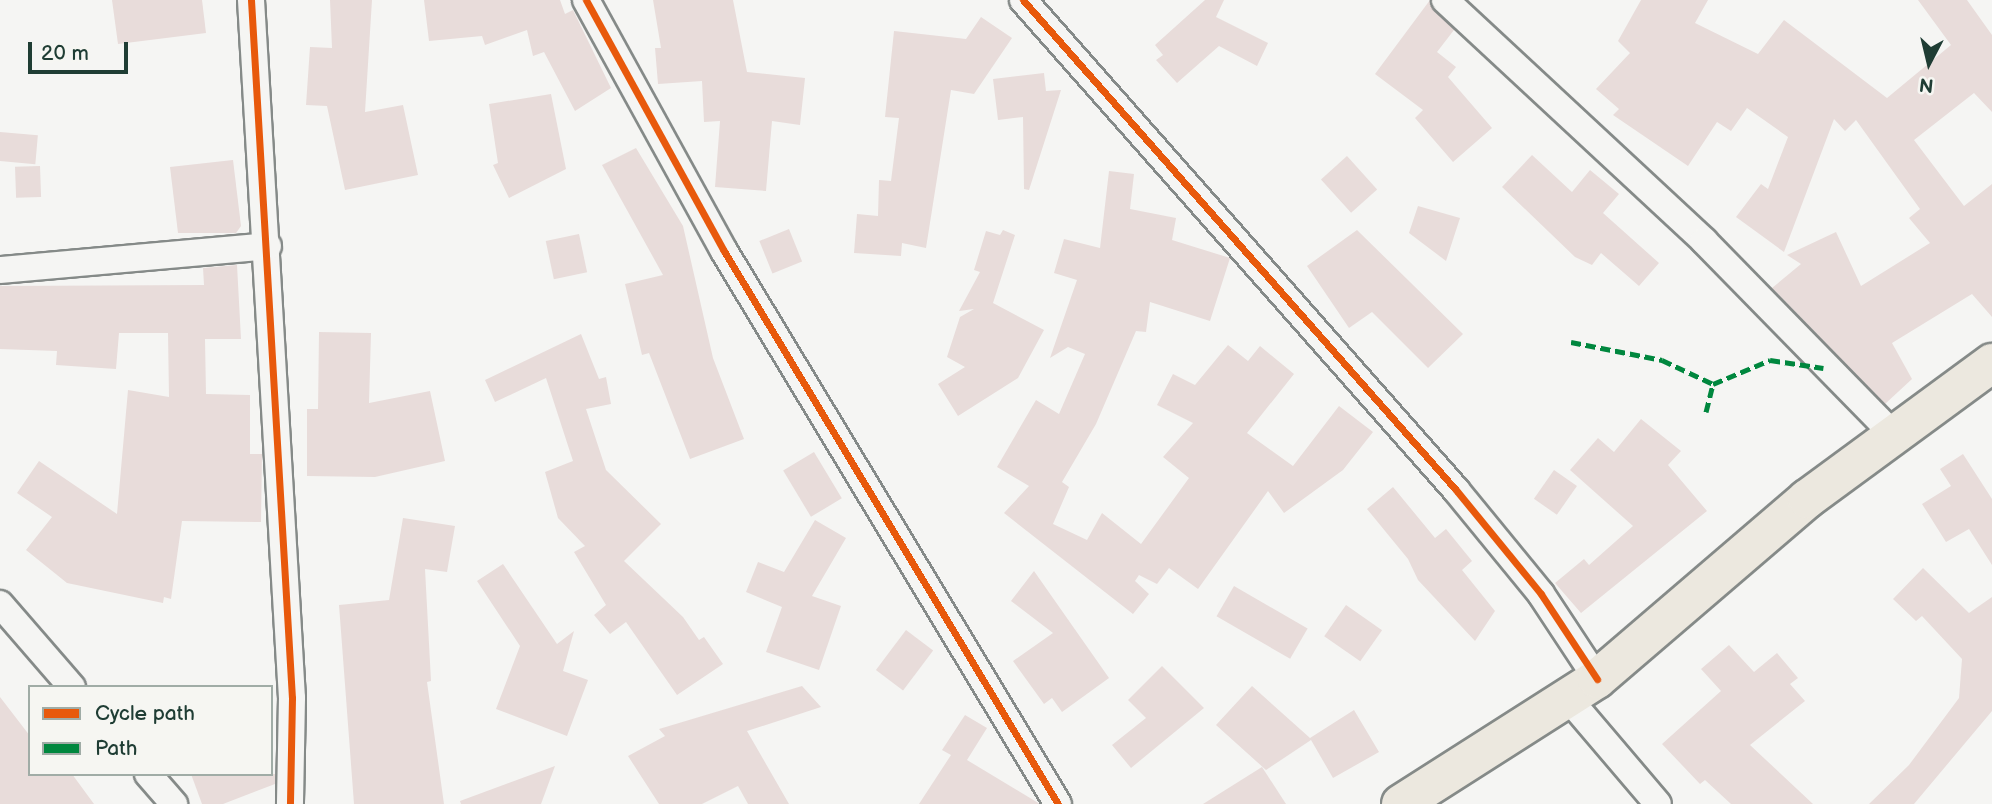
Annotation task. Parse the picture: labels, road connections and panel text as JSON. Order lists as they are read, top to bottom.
{
  "legend": ["Cycle path", "Path"],
  "scale_bar": "20 m",
  "north": "bottom"
}
